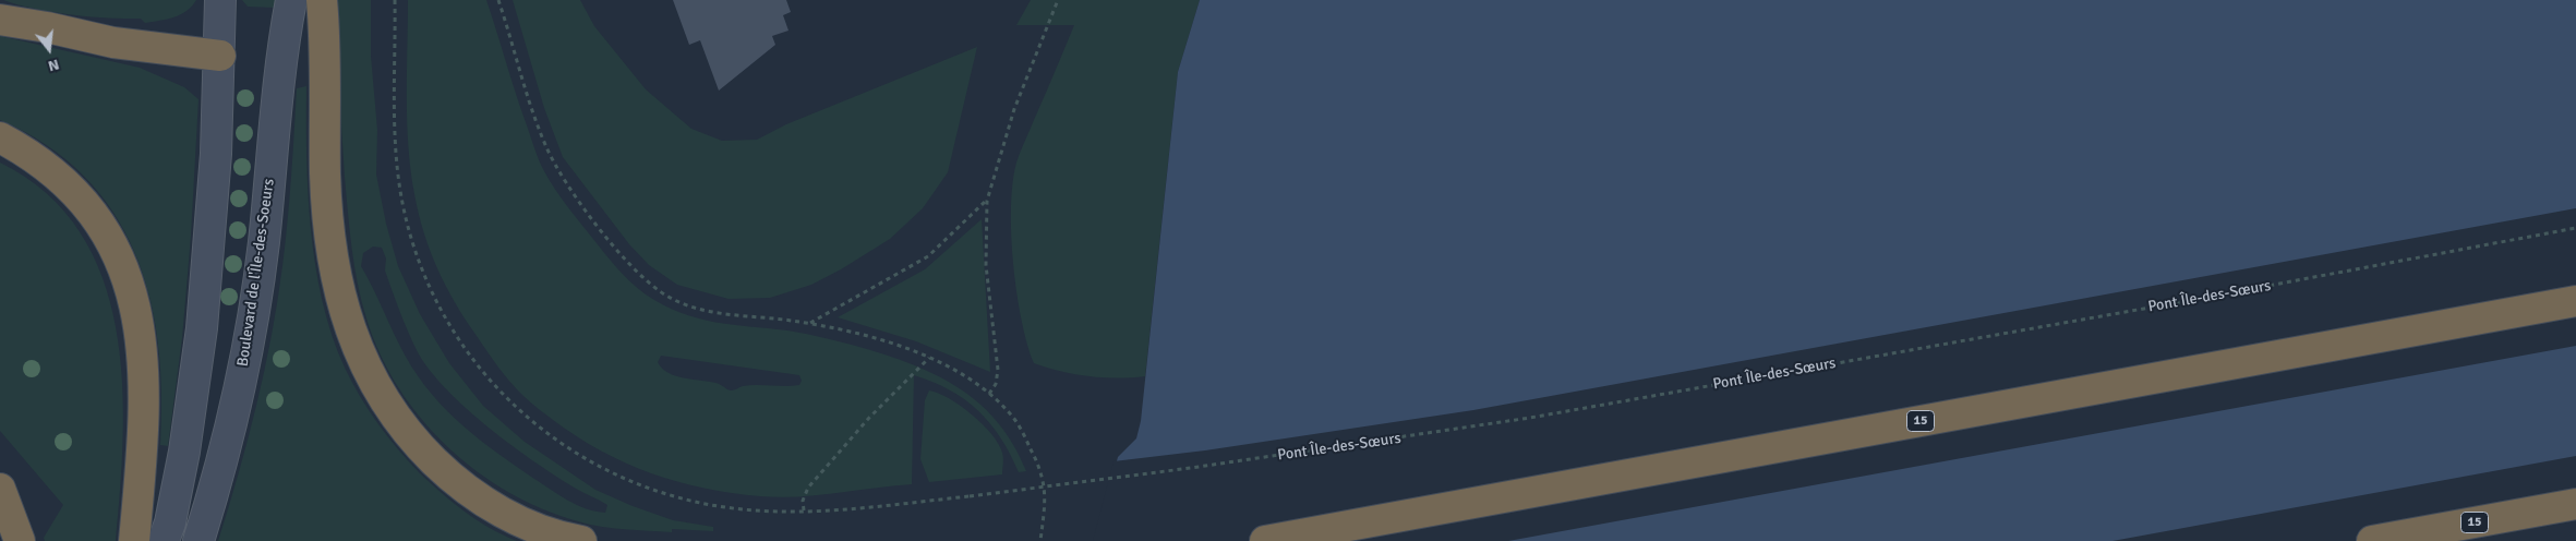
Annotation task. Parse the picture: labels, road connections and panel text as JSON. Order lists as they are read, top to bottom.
{
  "streets": {
    "highway": ["15"],
    "street": ["Boulevard de l'Île-des-Soeurs"],
    "path": ["Pont Île-des-Sœurs"]
  },
  "north": "bottom"
}
